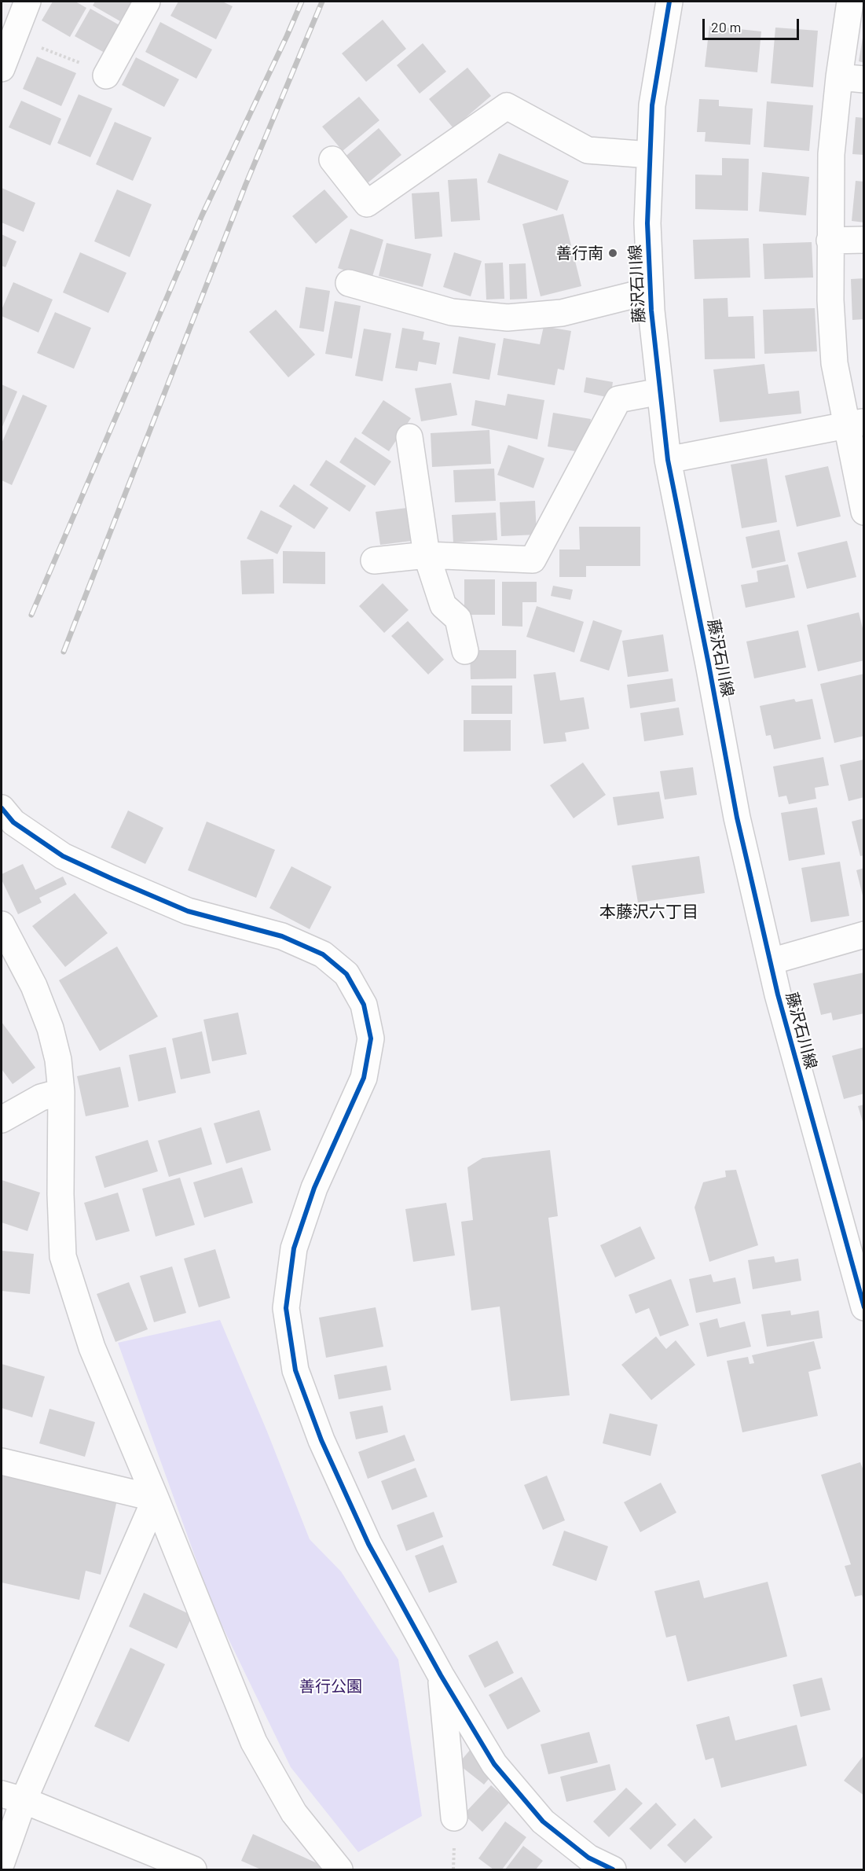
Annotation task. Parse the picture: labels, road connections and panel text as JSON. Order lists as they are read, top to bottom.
{
  "streets": {
    "street": ["藤沢石川線"]
  },
  "districts": ["本藤沢六丁目"],
  "parks": ["善行公園"],
  "places": ["善行南"],
  "scale_bar": "20 m"
}
